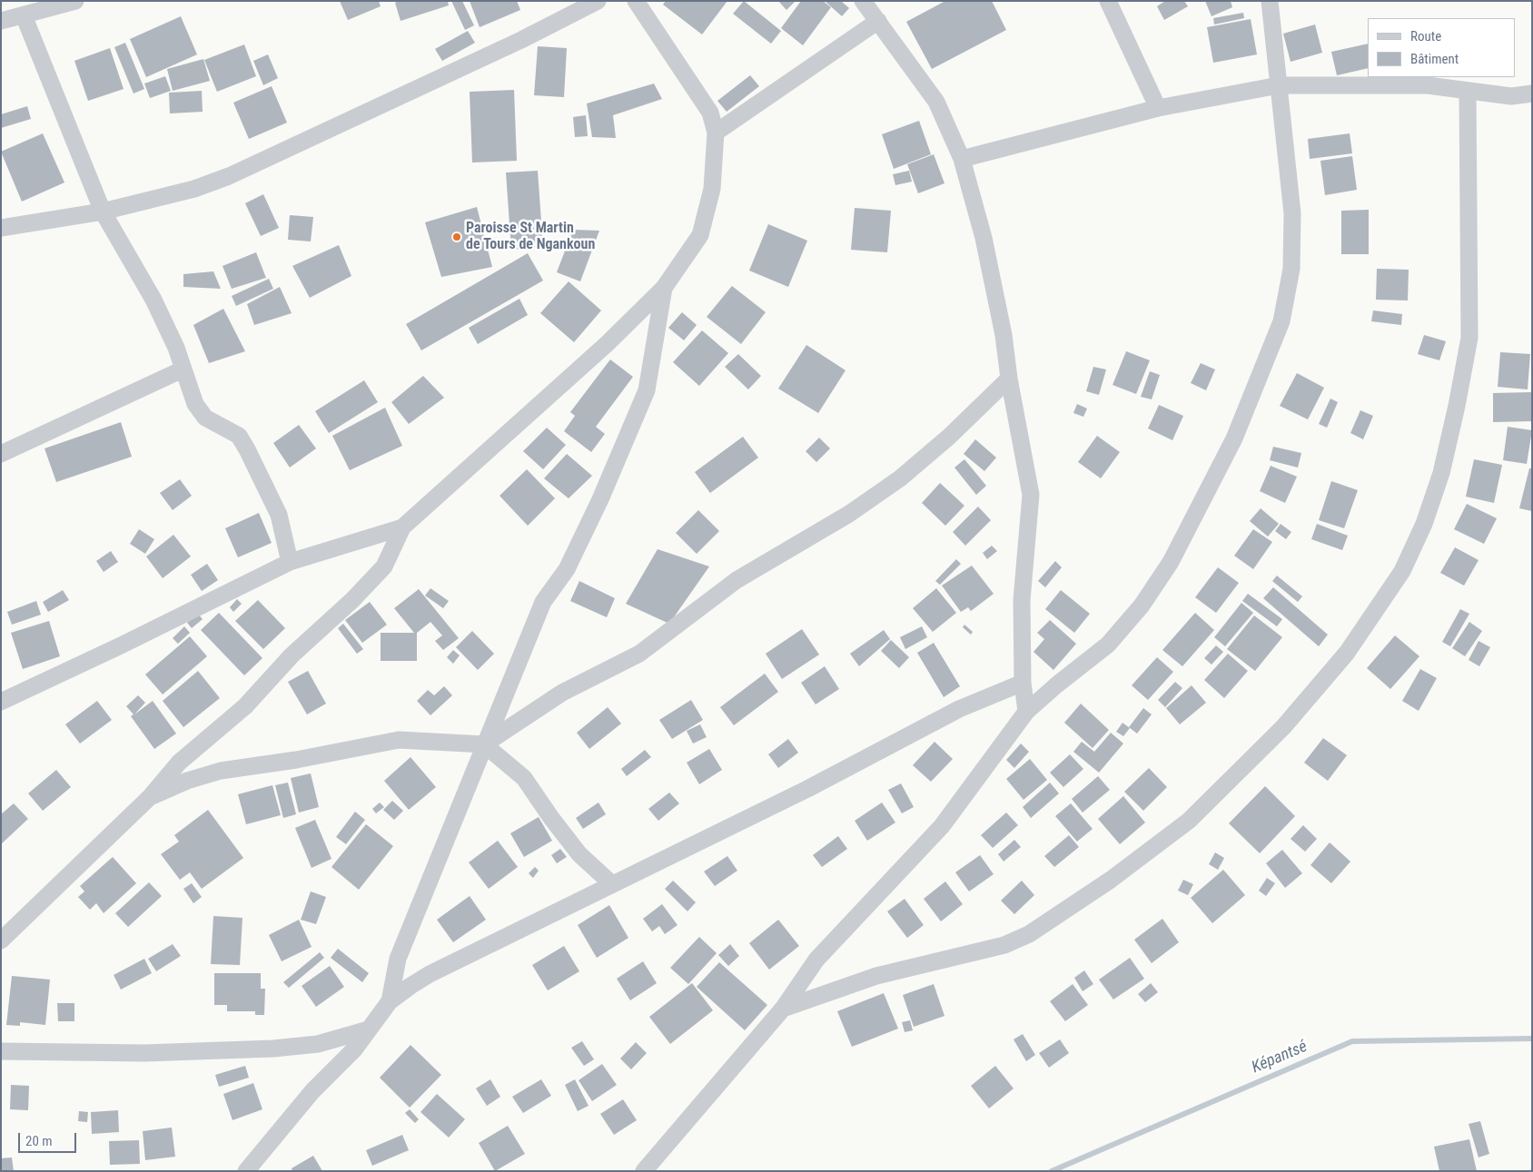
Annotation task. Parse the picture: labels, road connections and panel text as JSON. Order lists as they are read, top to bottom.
{
  "water": ["Képantsé"],
  "places": ["Paroisse St Martin de Tours de Ngankoun"],
  "legend": ["Route", "Bâtiment"],
  "scale_bar": "20 m"
}
